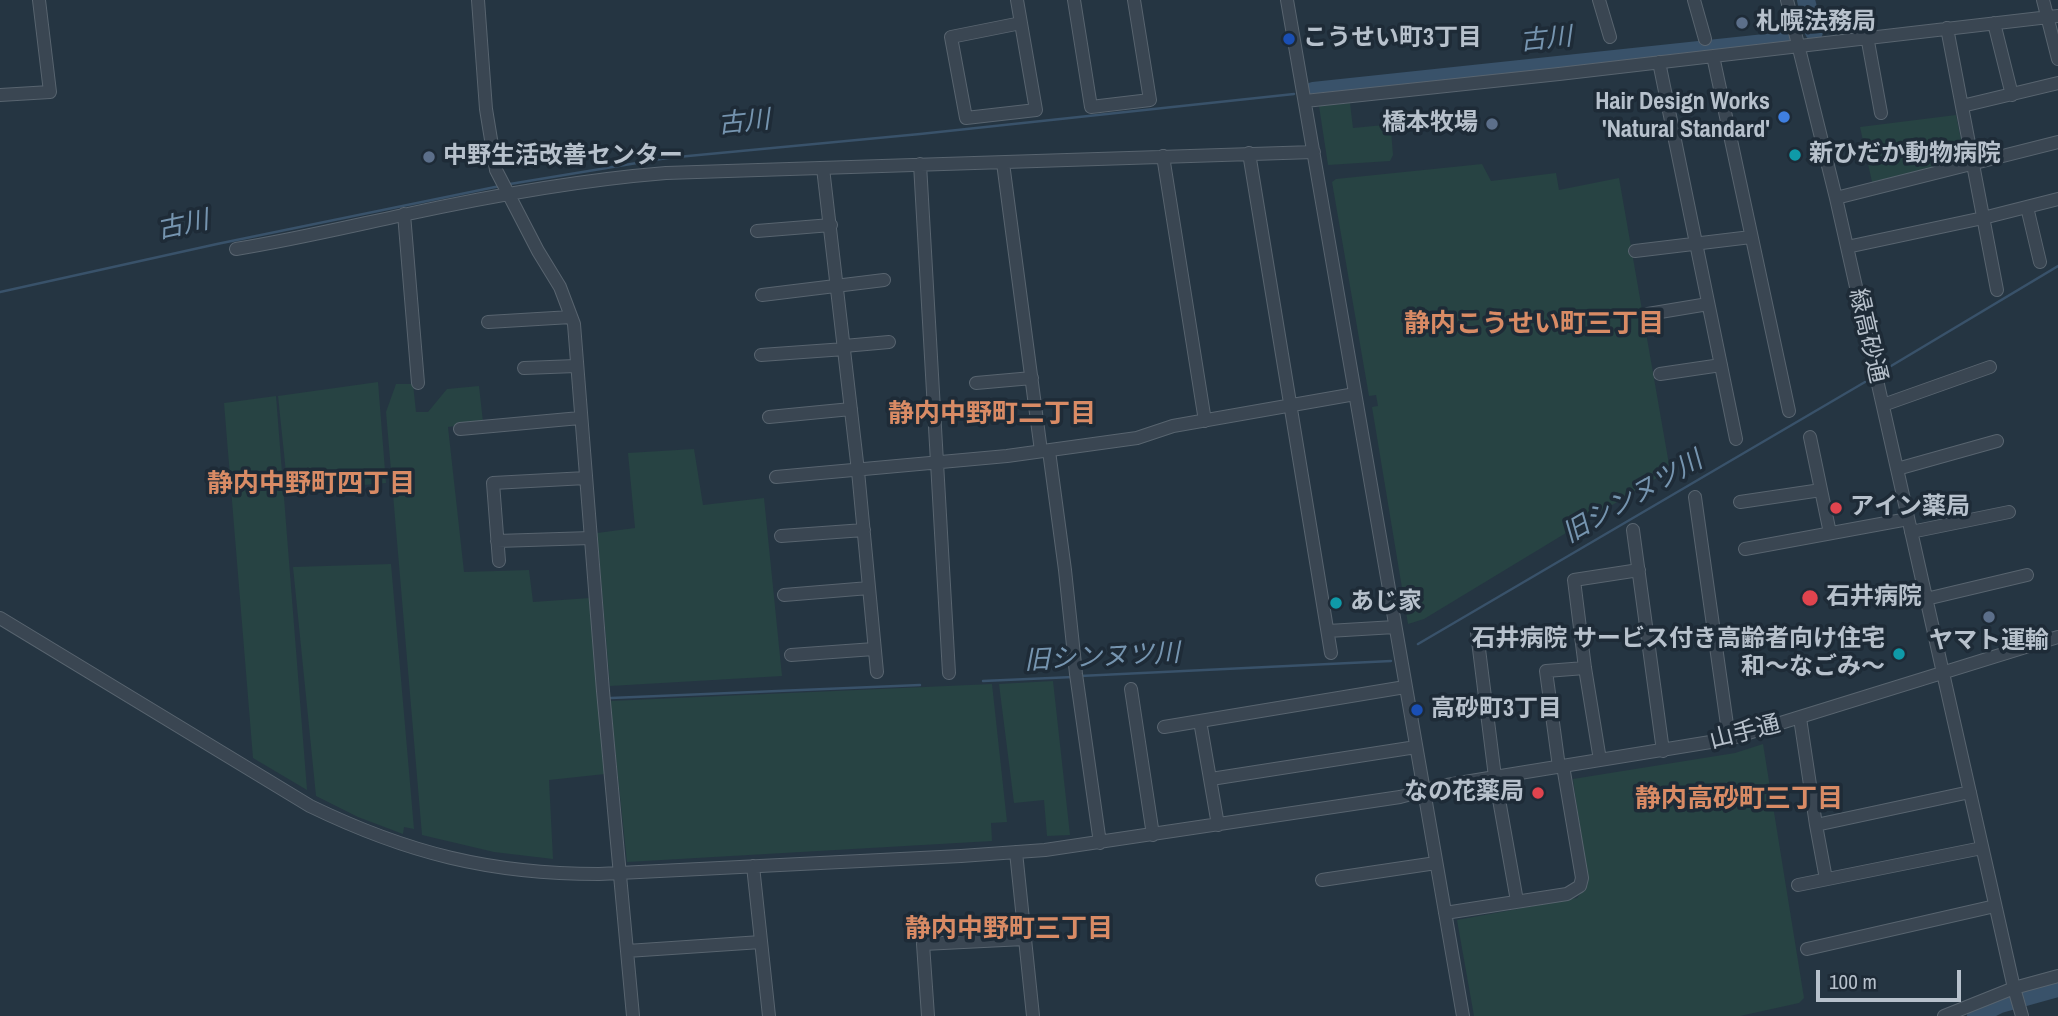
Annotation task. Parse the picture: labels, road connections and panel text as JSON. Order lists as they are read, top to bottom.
{
  "streets": {
    "street": ["緑高砂通", "山手通"]
  },
  "crossings": [
    ["緑高砂通", "山手通"]
  ],
  "districts": [
    "静内こうせい町三丁目",
    "静内中野町二丁目",
    "静内中野町四丁目",
    "静内高砂町三丁目",
    "静内中野町三丁目"
  ],
  "water": ["古川", "旧シンヌツ川"],
  "places": [
    "札幌法務局",
    "こうせい町3丁目",
    "Hair Design Works 'Natural Standard'",
    "橋本牧場",
    "新ひだか動物病院",
    "中野生活改善センター",
    "アイン薬局",
    "石井病院",
    "あじ家",
    "ヤマト運輸",
    "石井病院 サービス付き高齢者向け住宅 和～なごみ～",
    "高砂町3丁目",
    "なの花薬局"
  ],
  "scale_bar": "100 m"
}
